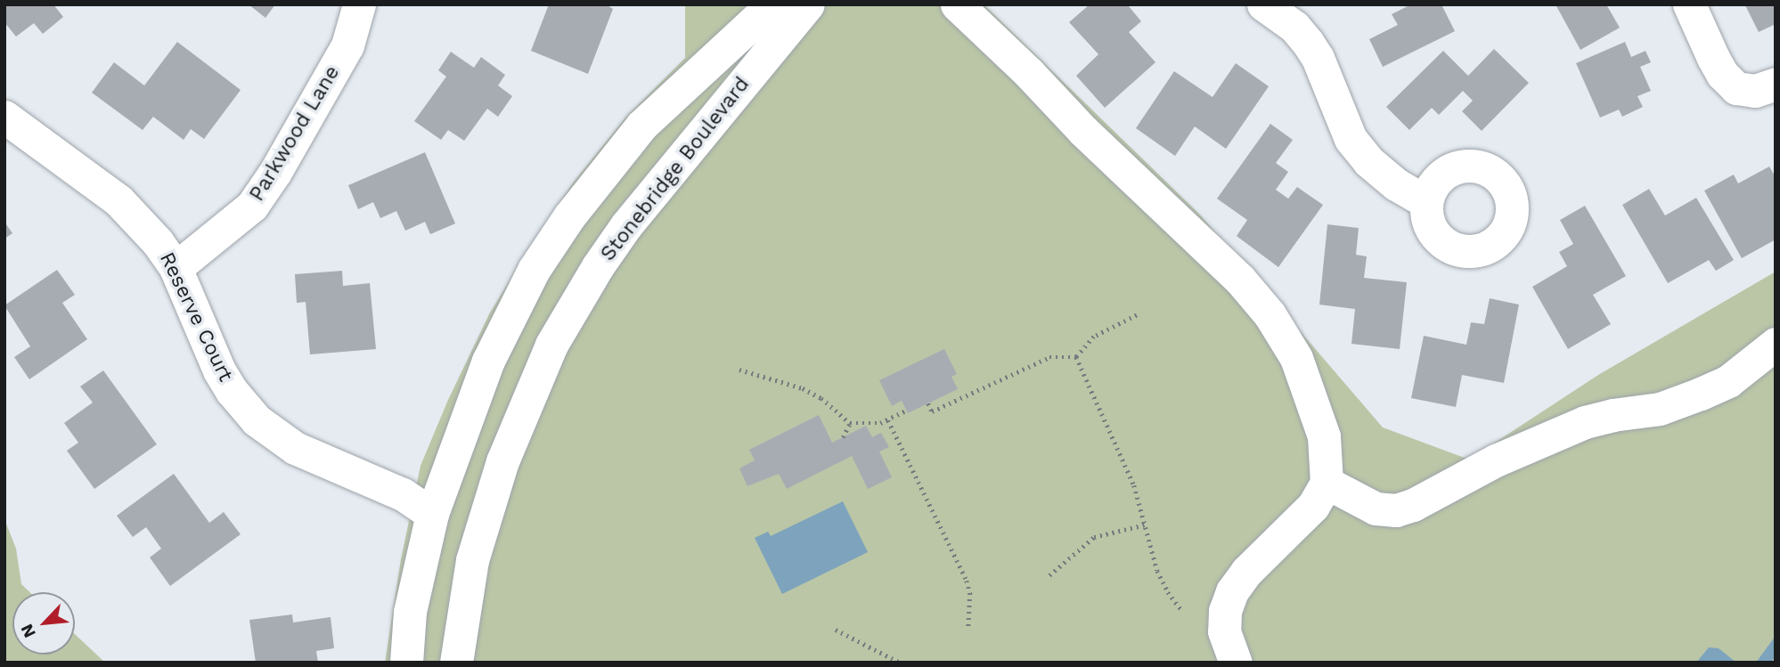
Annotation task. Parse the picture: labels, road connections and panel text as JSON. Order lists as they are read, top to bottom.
{
  "streets": {
    "street": ["Parkwood Lane", "Stonebridge Boulevard", "Reserve Court"]
  },
  "crossings": [
    ["Parkwood Lane", "Reserve Court"],
    ["Stonebridge Boulevard", "Reserve Court"]
  ],
  "north": "bottom left"
}
